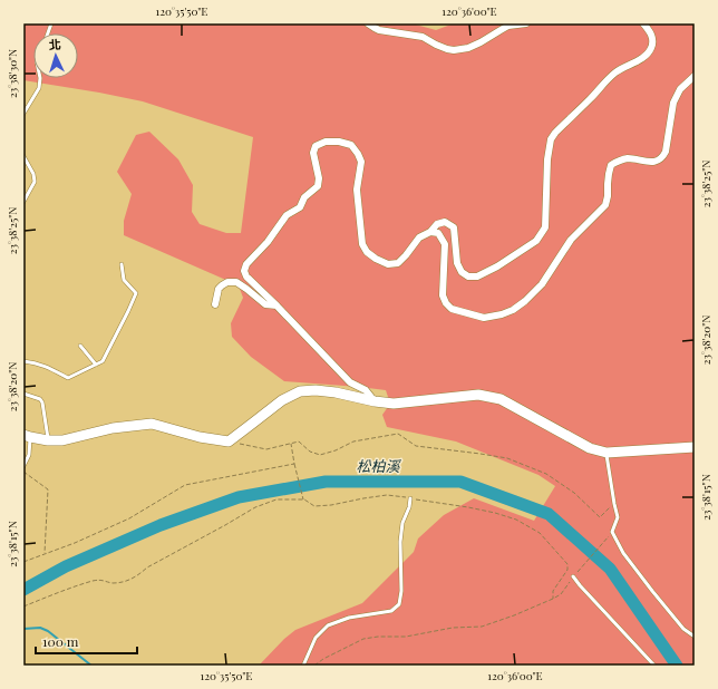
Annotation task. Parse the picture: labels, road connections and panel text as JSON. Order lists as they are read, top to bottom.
{
  "water": ["松柏溪"],
  "scale_bar": "100 m",
  "north": "top",
  "coordinates": [
    "120°35'50\"E",
    "120°36'00\"E",
    "23°38'30\"N",
    "23°38'25\"N",
    "23°38'20\"N",
    "23°38'15\"N"
  ]
}
